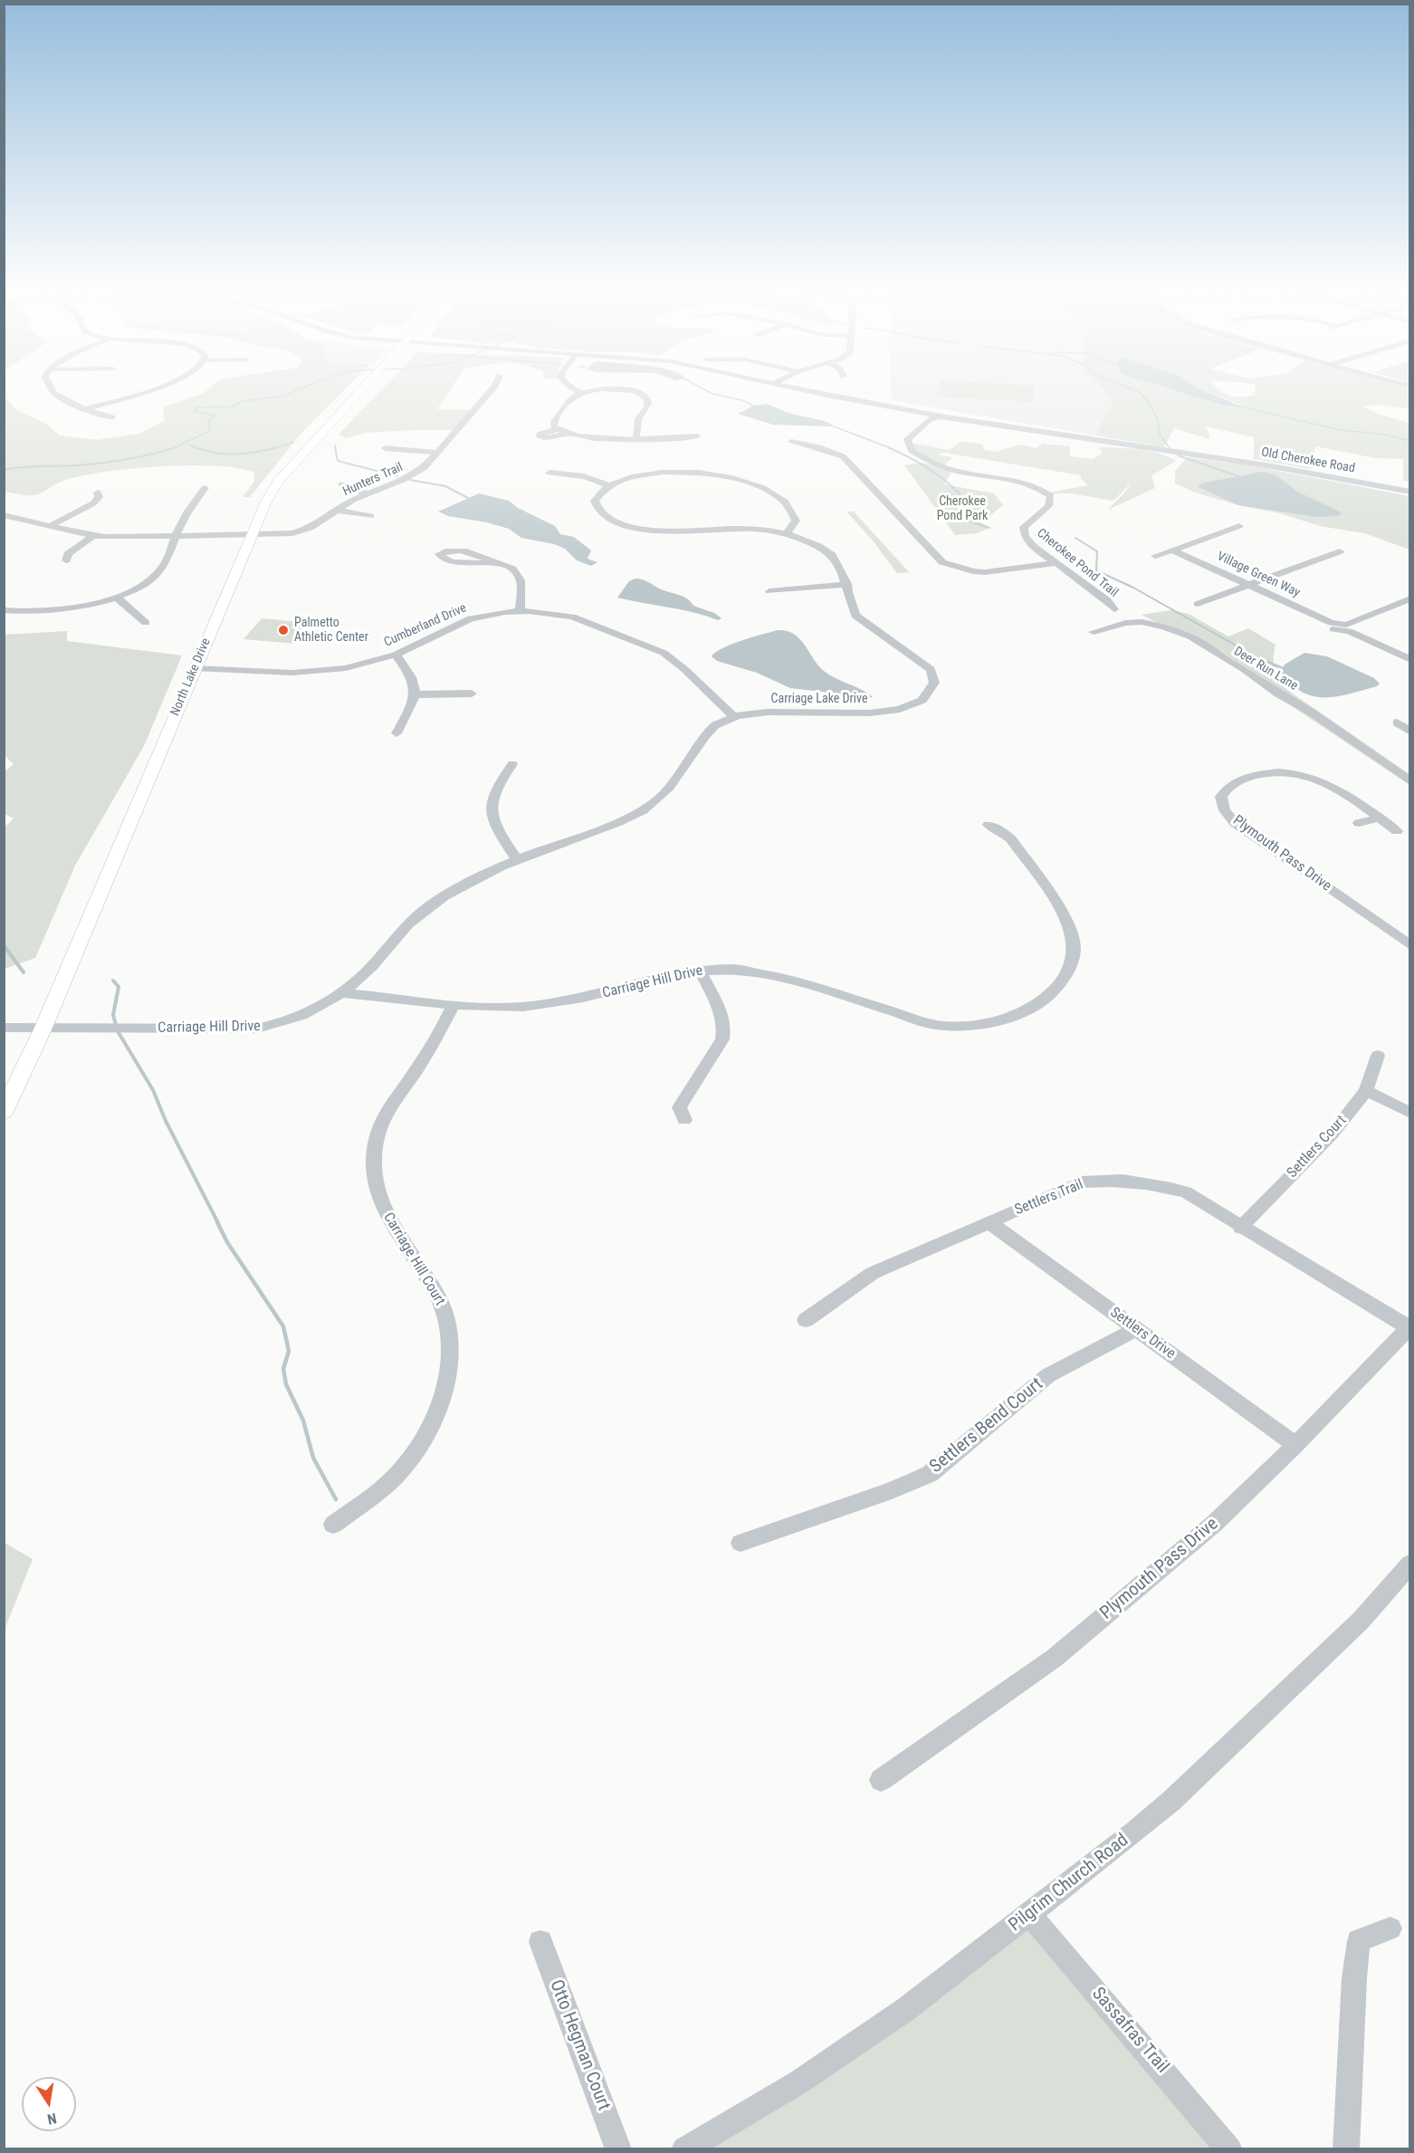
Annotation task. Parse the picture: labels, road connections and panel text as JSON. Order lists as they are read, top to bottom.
{
  "streets": {
    "main road": ["North Lake Drive"],
    "street": [
      "Old Cherokee Road",
      "Hunters Trail",
      "Cherokee Pond Trail",
      "Village Green Way",
      "Cumberland Drive",
      "Deer Run Lane",
      "Carriage Lake Drive",
      "Plymouth Pass Drive",
      "Carriage Hill Drive",
      "Settlers Court",
      "Settlers Trail",
      "Carriage Hill Court",
      "Settlers Drive",
      "Settlers Bend Court",
      "Pilgrim Church Road",
      "Sassafras Trail",
      "Otto Hegman Court"
    ]
  },
  "crossings": [
    ["Old Cherokee Road", "Cherokee Pond Trail"],
    ["Hunters Trail", "North Lake Drive"],
    ["Cumberland Drive", "North Lake Drive"],
    ["Cumberland Drive", "Carriage Lake Drive"],
    ["North Lake Drive", "Carriage Hill Drive"],
    ["Carriage Lake Drive", "Carriage Hill Drive"],
    ["Plymouth Pass Drive", "Settlers Trail"],
    ["Plymouth Pass Drive", "Settlers Drive"],
    ["Carriage Hill Drive", "Carriage Hill Court"],
    ["Settlers Court", "Settlers Trail"],
    ["Settlers Trail", "Settlers Drive"],
    ["Settlers Drive", "Settlers Bend Court"],
    ["Pilgrim Church Road", "Sassafras Trail"]
  ],
  "parks": ["Cherokee Pond Park"],
  "places": ["Palmetto Athletic Center"],
  "north": "bottom"
}
